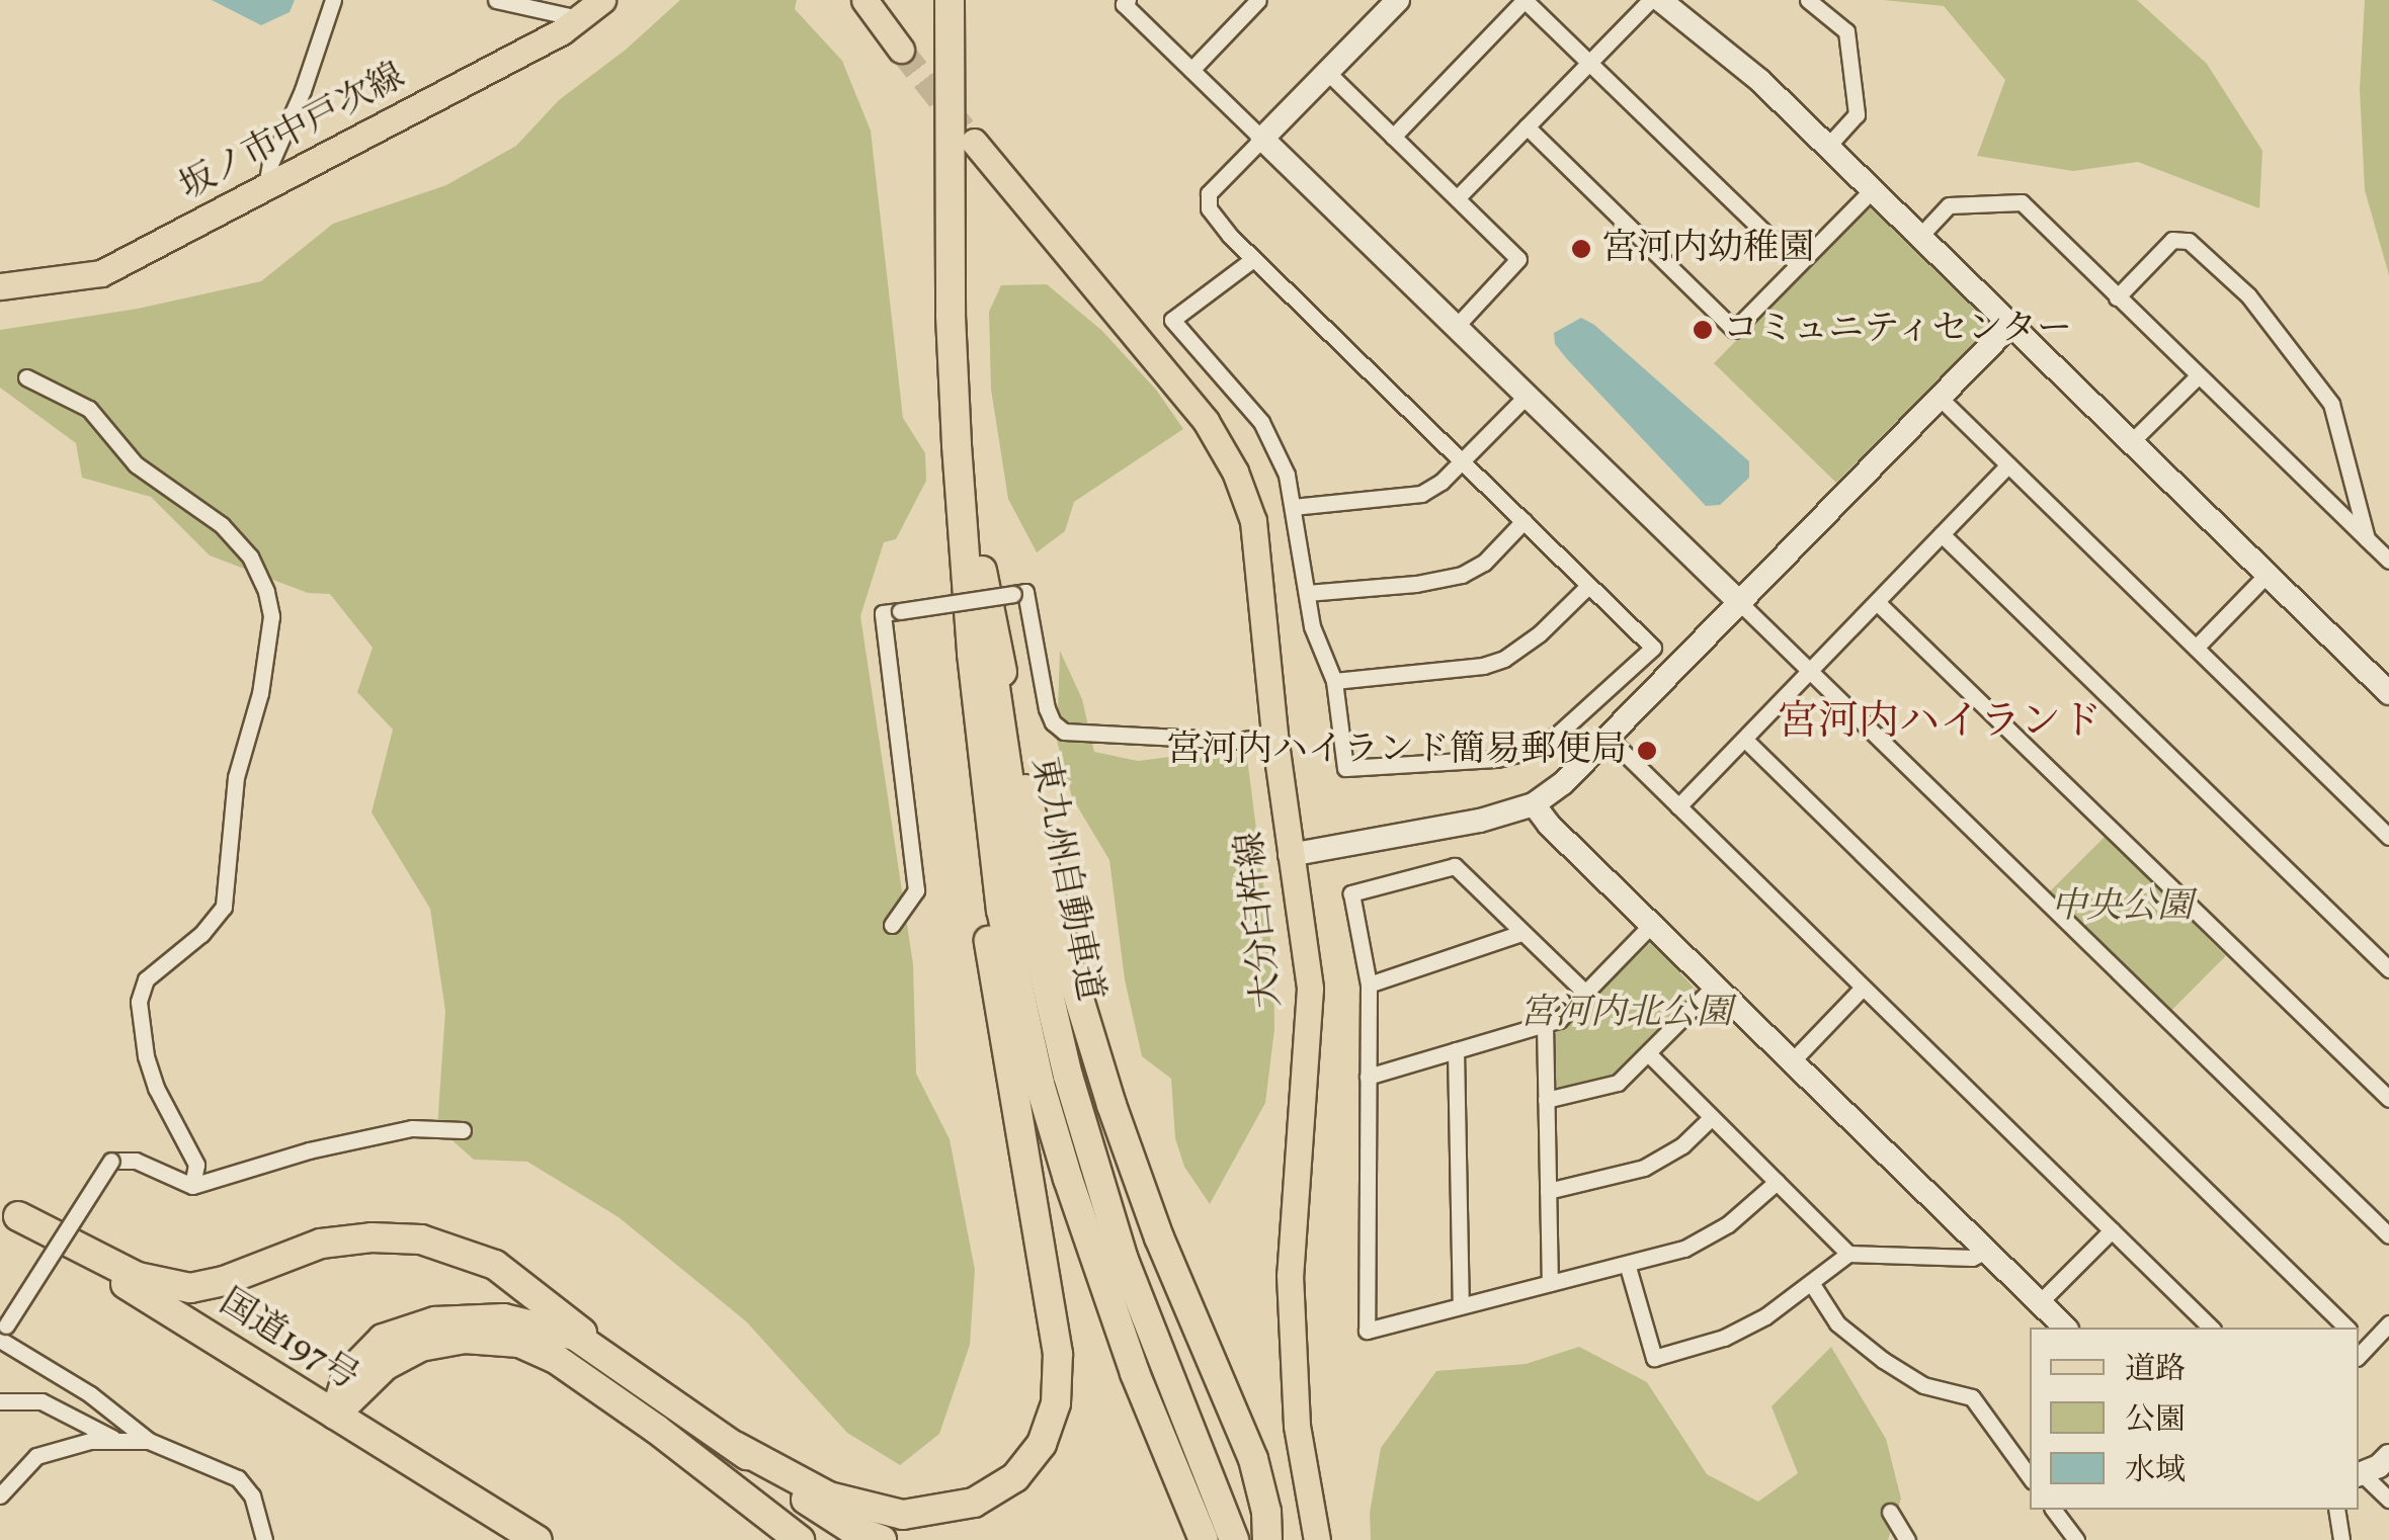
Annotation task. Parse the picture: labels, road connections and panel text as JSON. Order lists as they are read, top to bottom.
{
  "streets": {
    "highway": ["東九州自動車道", "国道197号"],
    "main road": ["坂ノ市中戸次線", "大分臼杵線"]
  },
  "districts": ["宮河内ハイランド"],
  "parks": ["中央公園", "宮河内北公園"],
  "places": ["宮河内幼稚園", "コミュニティセンター", "宮河内ハイランド簡易郵便局"],
  "legend": ["道路", "公園", "水域"]
}
